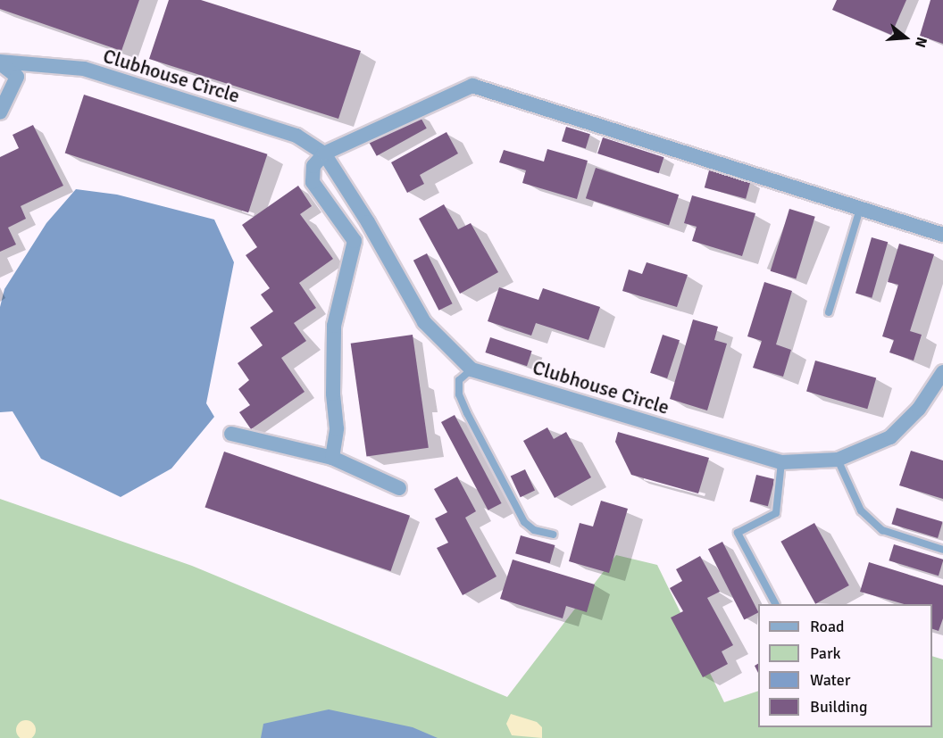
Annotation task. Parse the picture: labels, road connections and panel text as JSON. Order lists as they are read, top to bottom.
{
  "streets": {
    "street": ["Clubhouse Circle"]
  },
  "legend": [
    "Road",
    "Park",
    "Water",
    "Building"
  ],
  "north": "right"
}
